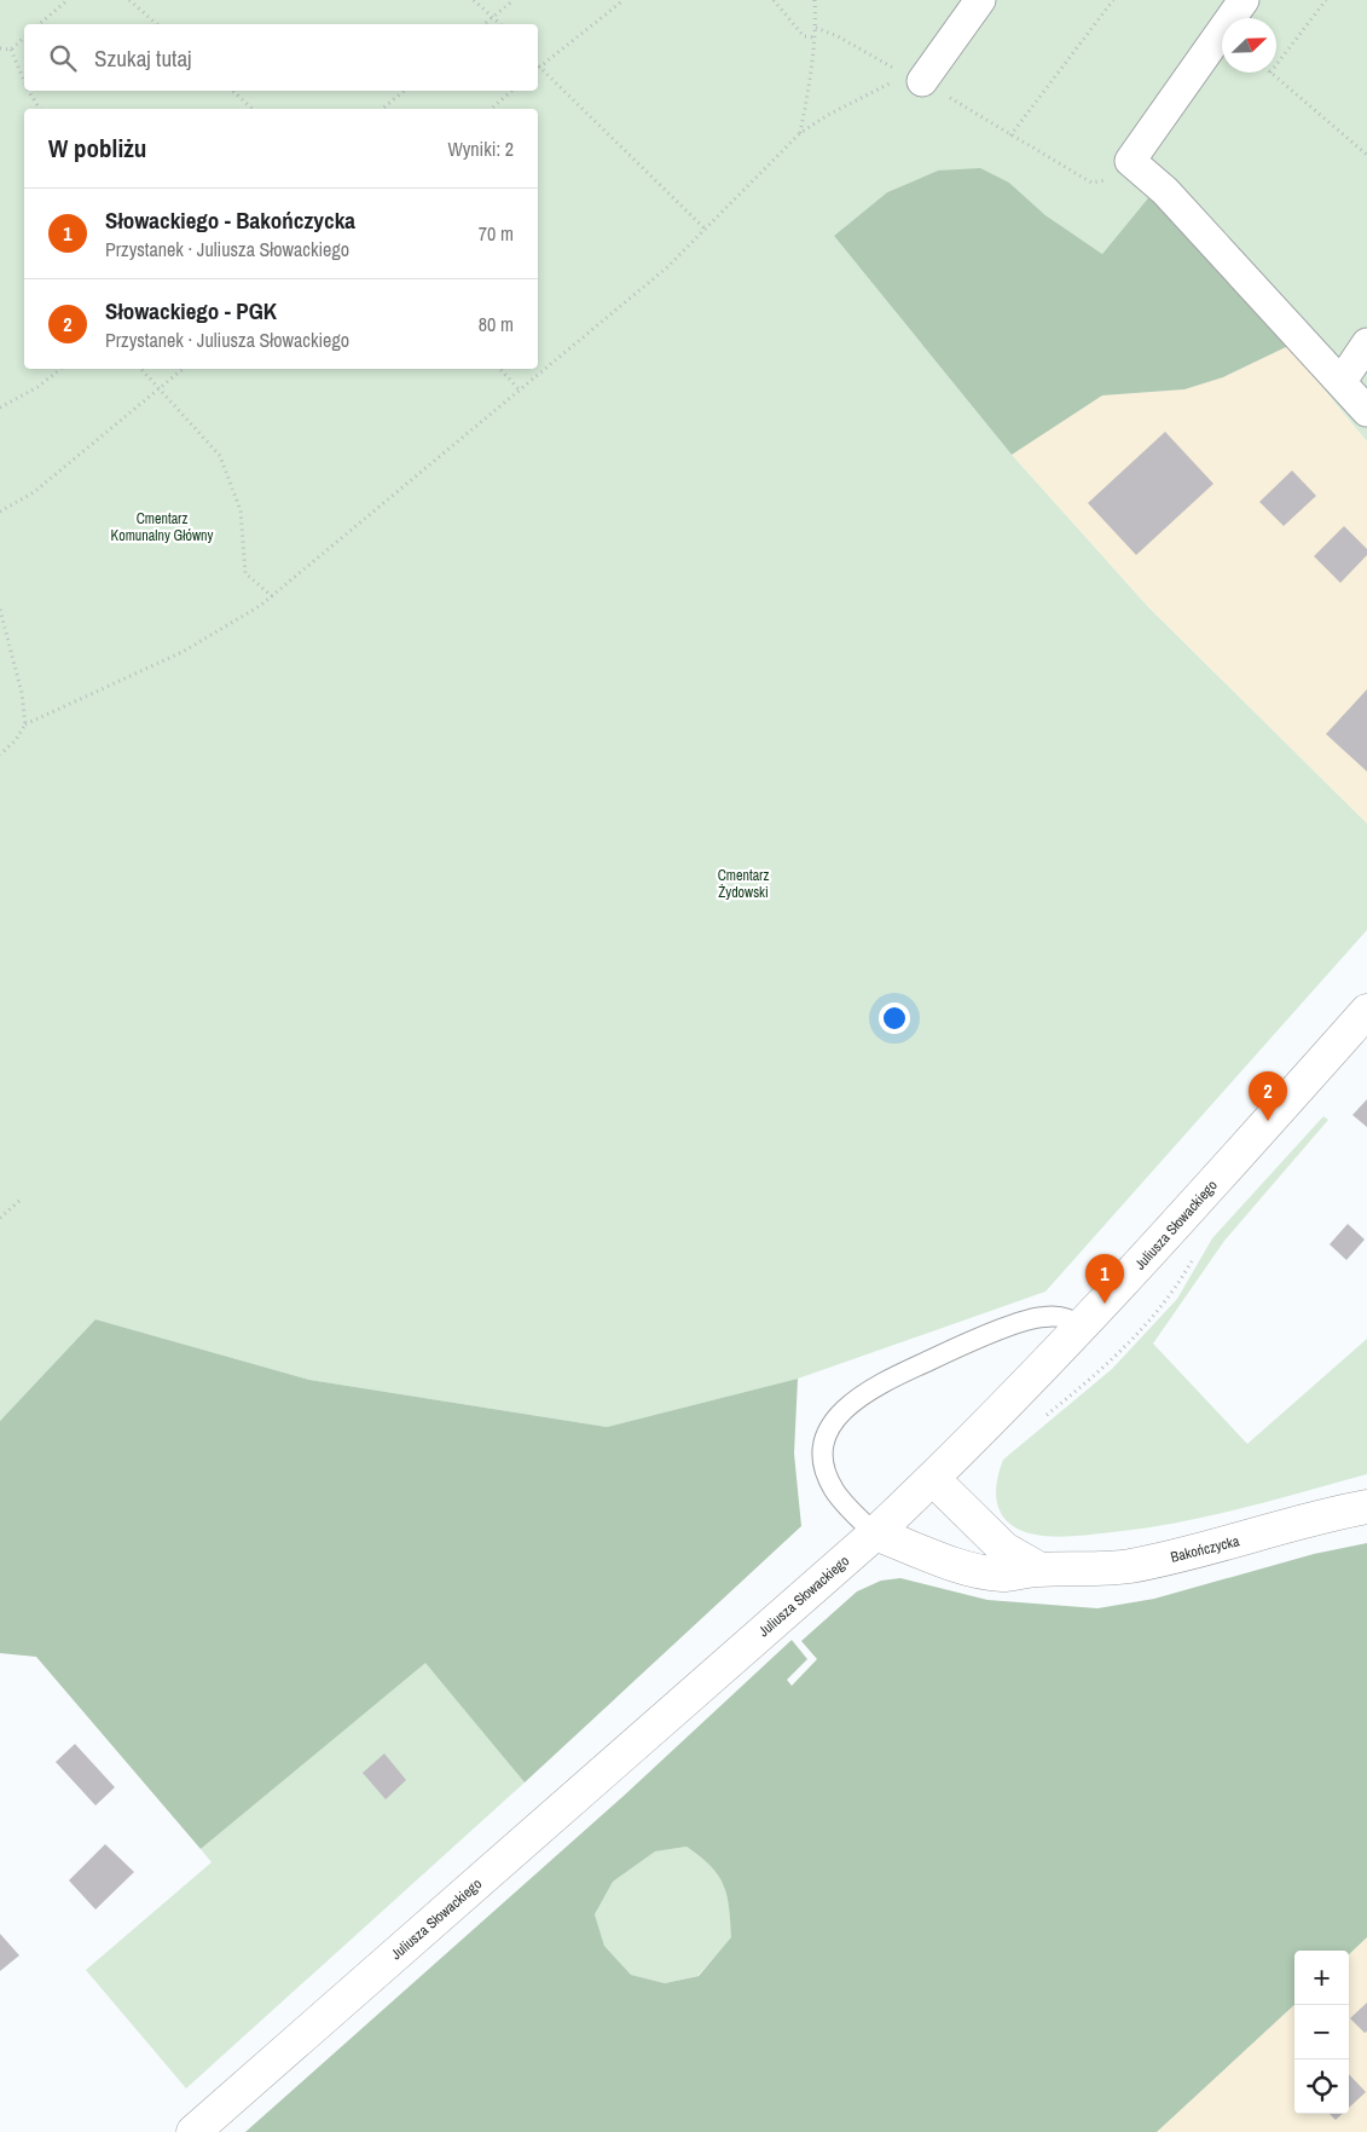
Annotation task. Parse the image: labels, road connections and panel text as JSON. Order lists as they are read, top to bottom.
{
  "streets": {
    "street": ["Juliusza Słowackiego", "Bakończycka"]
  },
  "crossings": [
    ["Juliusza Słowackiego", "Bakończycka"]
  ],
  "parks": ["Cmentarz Komunalny Główny", "Cmentarz Żydowski"],
  "north": "top right",
  "page": {
    "search": "Szukaj tutaj",
    "heading": ["W pobliżu", "Wyniki: 2"],
    "list": [
      {
        "mark": "1",
        "name": "Słowackiego - Bakończycka",
        "note": "Przystanek · Juliusza Słowackiego",
        "value": "70 m"
      },
      {
        "mark": "2",
        "name": "Słowackiego - PGK",
        "note": "Przystanek · Juliusza Słowackiego",
        "value": "80 m"
      }
    ],
    "pins": ["2", "1"],
    "map_buttons": ["+", "−"]
  }
}
